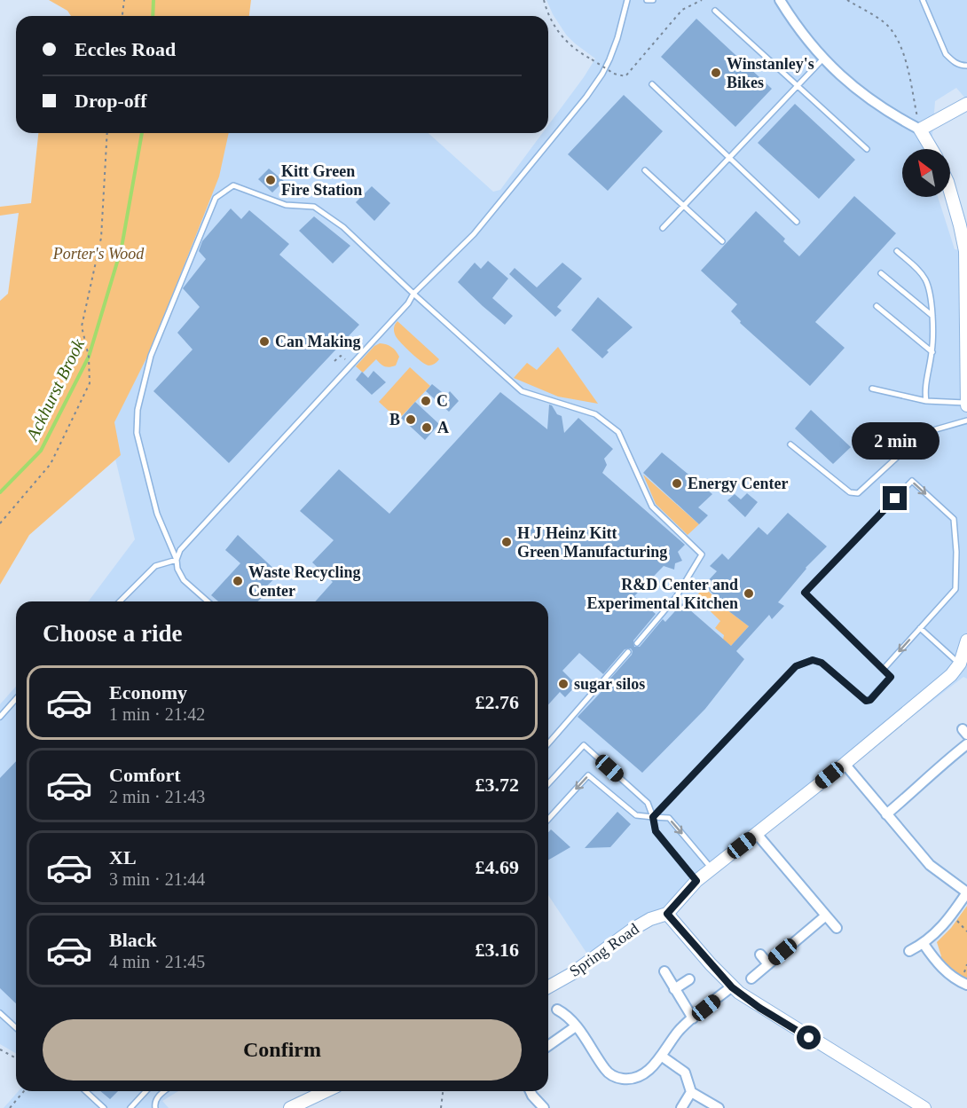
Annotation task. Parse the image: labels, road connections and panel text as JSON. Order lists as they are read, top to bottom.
{
  "streets": {
    "street": ["Spring Road"]
  },
  "water": ["Ackhurst Brook"],
  "parks": ["Porter's Wood"],
  "places": [
    "Winstanley's Bikes",
    "Kitt Green Fire Station",
    "Can Making",
    "C",
    "B",
    "A",
    "Energy Center",
    "H J Heinz Kitt Green Manufacturing",
    "Waste Recycling Center",
    "R&D Center and Experimental Kitchen",
    "sugar silos"
  ],
  "north": "top left",
  "page": {
    "banner": ["Eccles Road", "Drop-off"],
    "bubble": "2 min",
    "heading": "Choose a ride",
    "list": [
      {
        "name": "Economy",
        "note": "1 min · 21:42",
        "value": "£2.76"
      },
      {
        "name": "Comfort",
        "note": "2 min · 21:43",
        "value": "£3.72"
      },
      {
        "name": "XL",
        "note": "3 min · 21:44",
        "value": "£4.69"
      },
      {
        "name": "Black",
        "note": "4 min · 21:45",
        "value": "£3.16"
      }
    ],
    "buttons": "Confirm"
  }
}
